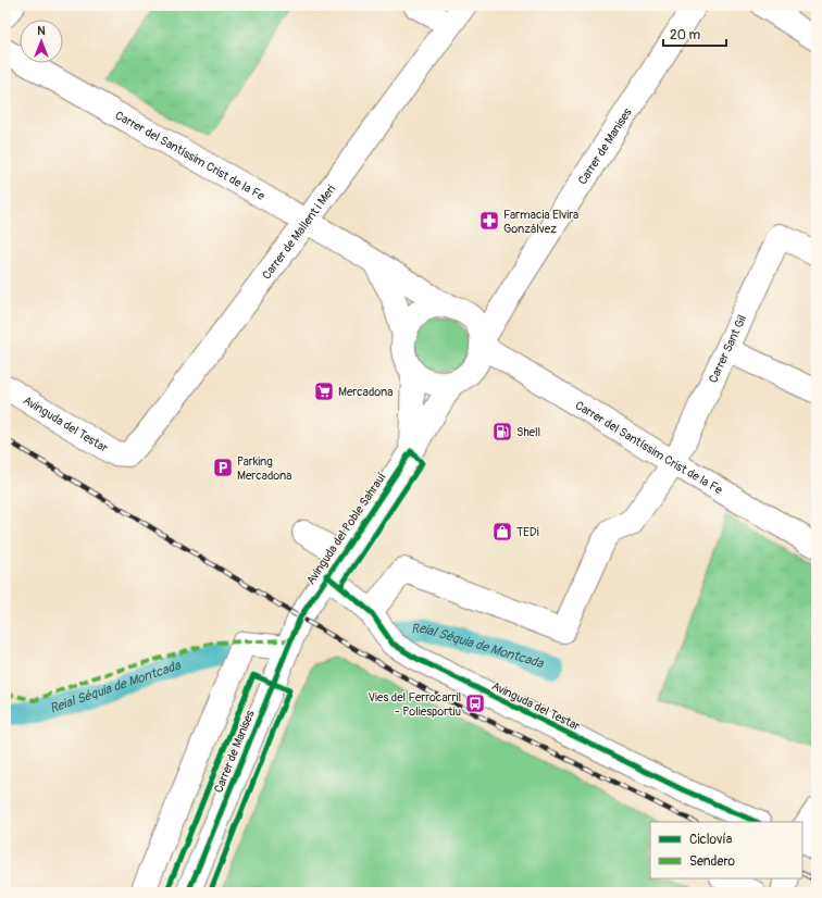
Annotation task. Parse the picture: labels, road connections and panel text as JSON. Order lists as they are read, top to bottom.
{
  "streets": {
    "street": [
      "Carrer de Manises",
      "Carrer del Santíssim Crist de la Fe",
      "Carrer de Mallent i Meri",
      "Carrer Sant Gil",
      "Avinguda del Testar",
      "Avinguda del Poble Sahrauí"
    ]
  },
  "crossings": [
    ["Carrer de Manises", "Carrer del Santíssim Crist de la Fe"],
    ["Carrer de Manises", "Avinguda del Poble Sahrauí"],
    ["Carrer del Santíssim Crist de la Fe", "Carrer de Mallent i Meri"],
    ["Carrer del Santíssim Crist de la Fe", "Carrer Sant Gil"],
    ["Carrer del Santíssim Crist de la Fe", "Avinguda del Poble Sahrauí"],
    ["Carrer de Mallent i Meri", "Avinguda del Testar"],
    ["Carrer Sant Gil", "Avinguda del Testar"],
    ["Avinguda del Testar", "Avinguda del Poble Sahrauí"]
  ],
  "water": ["Reial Séquia de Montcada"],
  "places": {
    "pharmacy": ["Farmacia Elvira Gonzálvez"],
    "supermarket": ["Mercadona"],
    "fuel station": ["Shell"],
    "parking": ["Parking Mercadona"],
    "shop": ["TEDi"],
    "bus stop": ["Vies del Ferrocarril - Poliesportiu"]
  },
  "legend": ["Ciclovía", "Sendero"],
  "scale_bar": "20 m",
  "north": "top"
}
